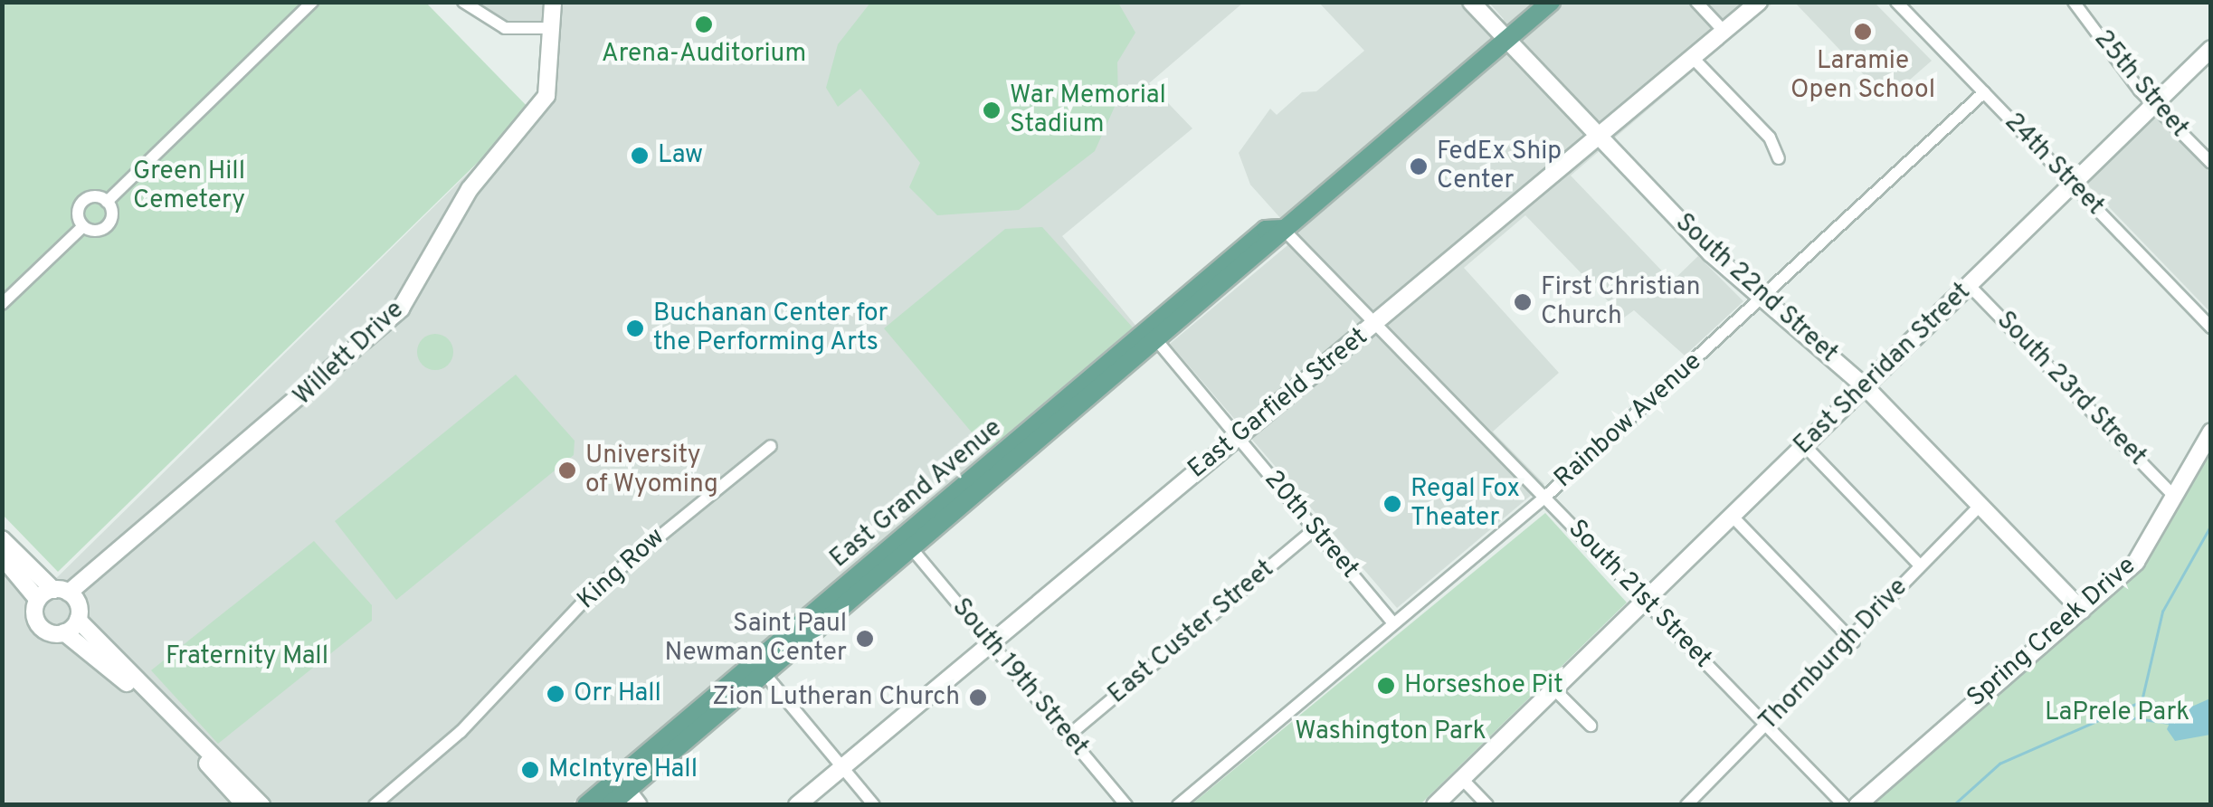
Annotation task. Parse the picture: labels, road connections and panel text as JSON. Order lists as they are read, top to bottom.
{
  "streets": {
    "main road": ["East Grand Avenue"],
    "street": [
      "25th Street",
      "24th Street",
      "South 22nd Street",
      "Willett Drive",
      "East Sheridan Street",
      "South 23rd Street",
      "East Garfield Street",
      "Rainbow Avenue",
      "20th Street",
      "King Row",
      "South 21st Street",
      "East Custer Street",
      "Spring Creek Drive",
      "Thornburgh Drive",
      "South 19th Street"
    ]
  },
  "crossings": [
    ["25th Street", "East Sheridan Street"],
    ["24th Street", "East Sheridan Street"],
    ["24th Street", "Rainbow Avenue"],
    ["South 22nd Street", "East Sheridan Street"],
    ["South 22nd Street", "East Garfield Street"],
    ["South 22nd Street", "Rainbow Avenue"],
    ["South 22nd Street", "East Grand Avenue"],
    ["South 22nd Street", "Spring Creek Drive"],
    ["South 22nd Street", "Thornburgh Drive"],
    ["East Sheridan Street", "South 23rd Street"],
    ["East Sheridan Street", "South 21st Street"],
    ["South 23rd Street", "Spring Creek Drive"],
    ["East Garfield Street", "20th Street"],
    ["East Garfield Street", "South 21st Street"],
    ["East Garfield Street", "South 19th Street"],
    ["Rainbow Avenue", "20th Street"],
    ["Rainbow Avenue", "South 21st Street"],
    ["East Grand Avenue", "20th Street"],
    ["East Grand Avenue", "South 21st Street"],
    ["East Grand Avenue", "South 19th Street"],
    ["20th Street", "East Custer Street"],
    ["South 21st Street", "Thornburgh Drive"],
    ["East Custer Street", "South 19th Street"]
  ],
  "parks": [
    "Green Hill Cemetery",
    "Fraternity Mall",
    "LaPrele Park",
    "Washington Park"
  ],
  "places": [
    "Arena-Auditorium",
    "Laramie Open School",
    "War Memorial Stadium",
    "Law",
    "FedEx Ship Center",
    "First Christian Church",
    "Buchanan Center for the Performing Arts",
    "University of Wyoming",
    "Regal Fox Theater",
    "Saint Paul Newman Center",
    "Horseshoe Pit",
    "Orr Hall",
    "Zion Lutheran Church",
    "McIntyre Hall"
  ]
}
